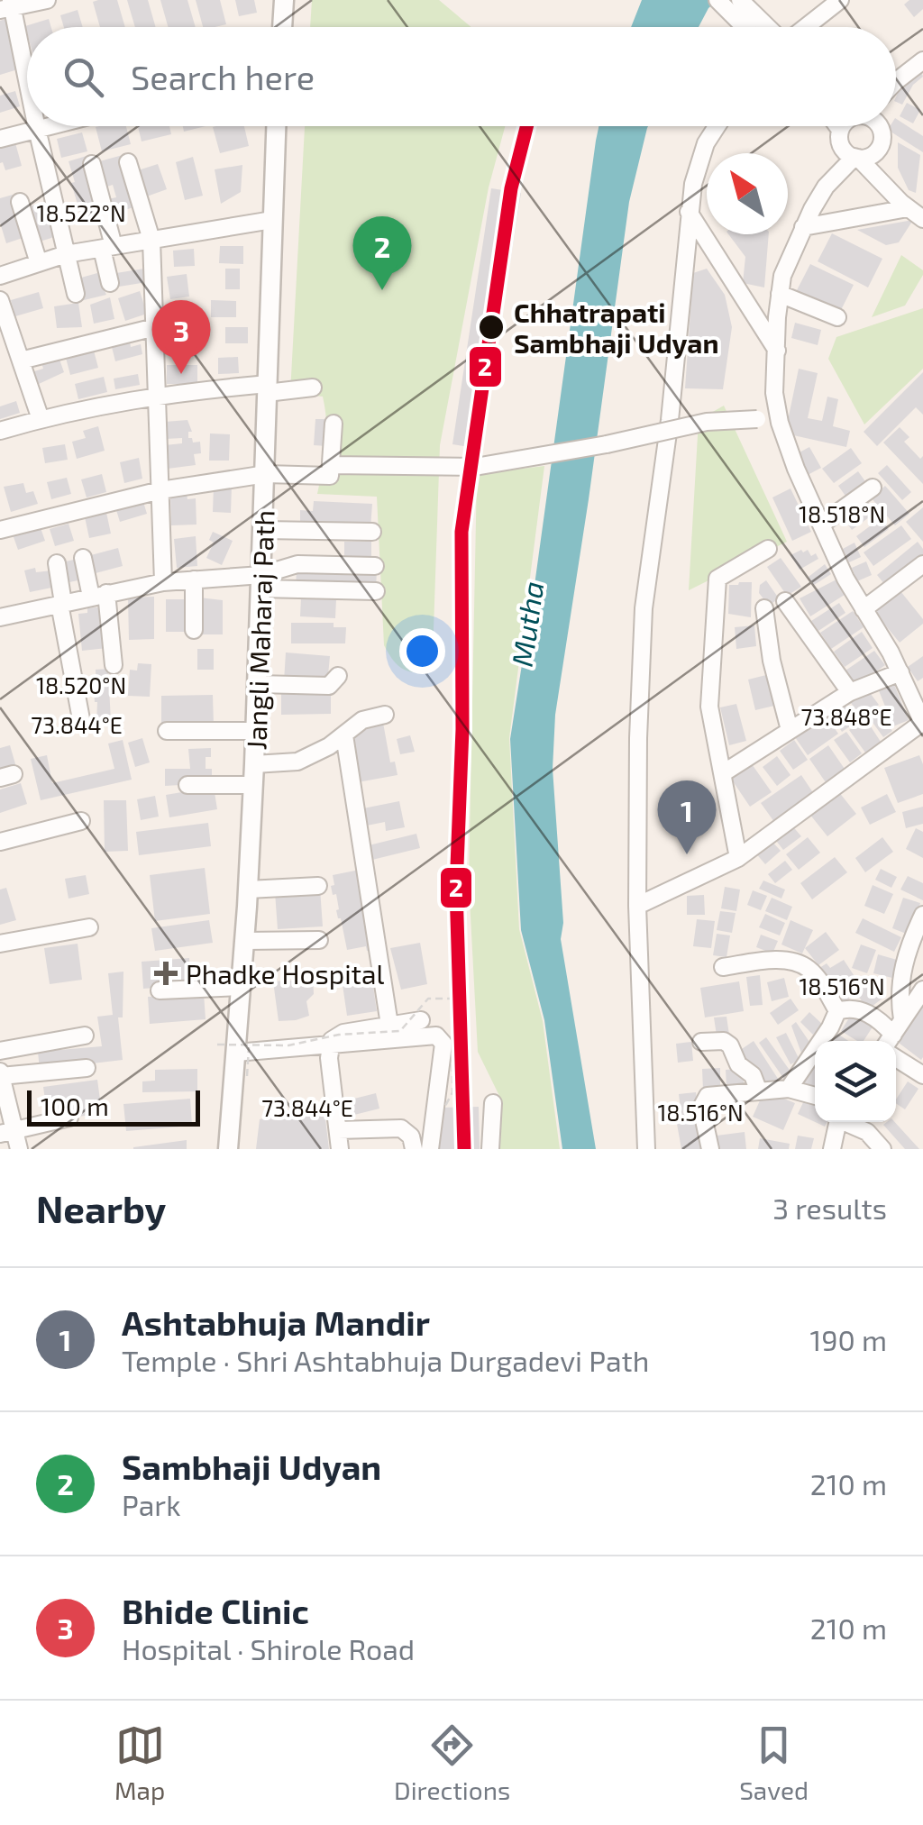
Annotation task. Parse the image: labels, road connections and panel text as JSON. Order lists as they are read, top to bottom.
{
  "streets": {
    "main road": ["Jangli Maharaj Path"]
  },
  "water": ["Mutha"],
  "places": {
    "other": ["Chhatrapati Sambhaji Udyan"],
    "health": ["Phadke Hospital"]
  },
  "lines": ["transit line 2"],
  "scale_bar": "100 m",
  "north": "top left",
  "page": {
    "search": "Search here",
    "pins": ["2", "3", "1"],
    "scale": "100 m",
    "heading": ["Nearby", "3 results"],
    "list": [
      {
        "mark": "1",
        "name": "Ashtabhuja Mandir",
        "note": "Temple · Shri Ashtabhuja Durgadevi Path",
        "value": "190 m"
      },
      {
        "mark": "2",
        "name": "Sambhaji Udyan",
        "note": "Park",
        "value": "210 m"
      },
      {
        "mark": "3",
        "name": "Bhide Clinic",
        "note": "Hospital · Shirole Road",
        "value": "210 m"
      }
    ],
    "nav": ["Map", "Directions", "Saved"]
  },
  "coordinates": [
    "18.522°N",
    "18.518°N",
    "18.520°N",
    "73.848°E",
    "73.844°E",
    "18.516°N"
  ]
}
